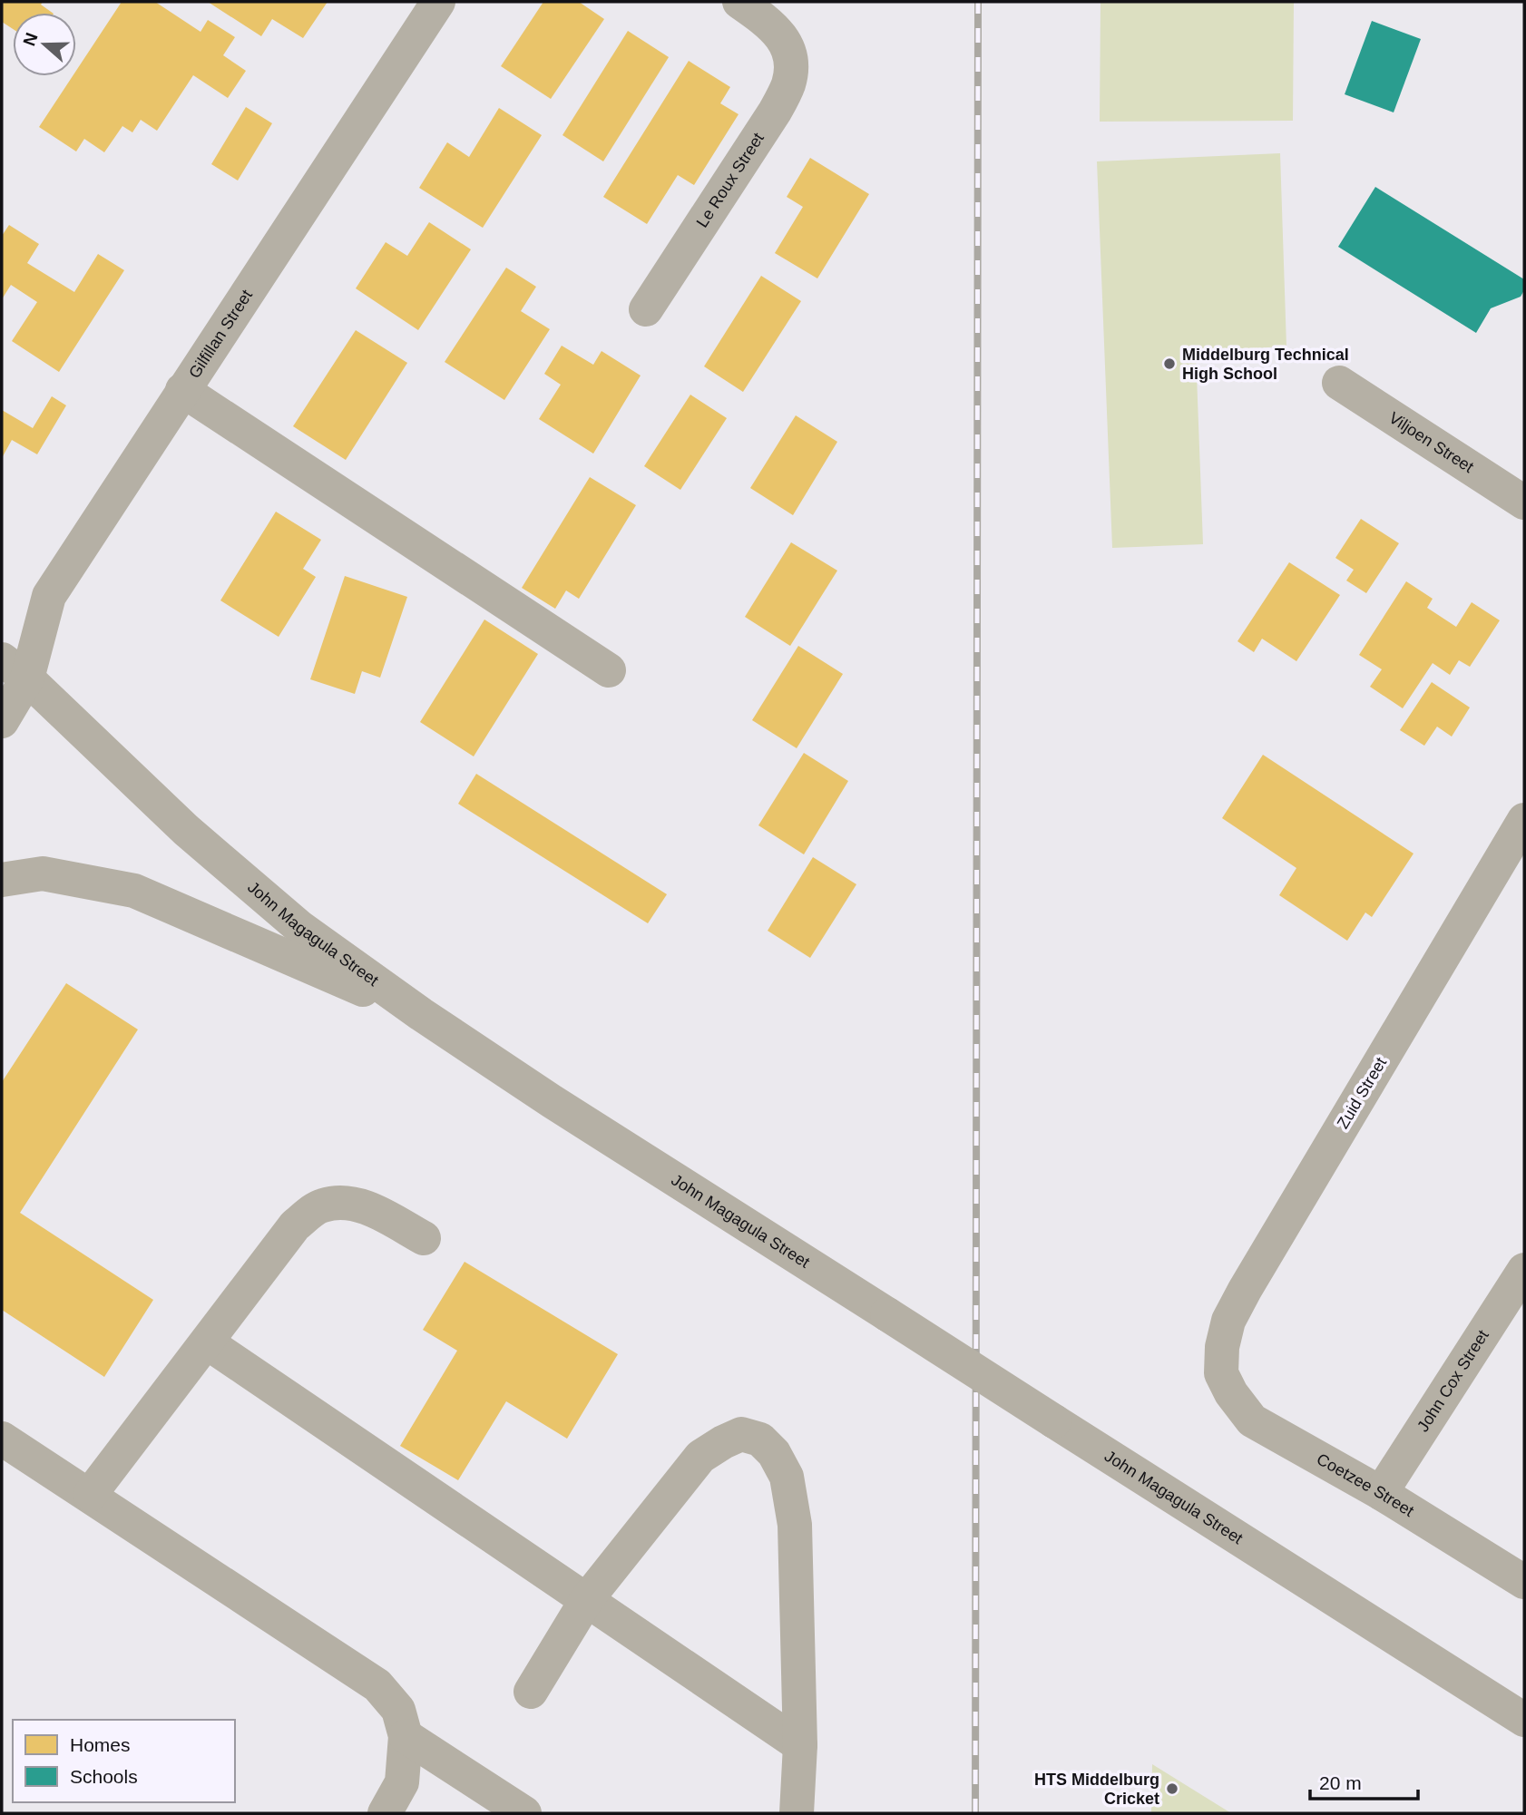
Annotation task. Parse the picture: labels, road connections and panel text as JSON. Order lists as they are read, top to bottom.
{
  "streets": {
    "street": [
      "Le Roux Street",
      "Gilfillan Street",
      "Viljoen Street",
      "John Magagula Street",
      "Zuid Street",
      "John Cox Street",
      "Coetzee Street"
    ]
  },
  "crossings": [
    ["Gilfillan Street", "John Magagula Street"],
    ["Zuid Street", "Coetzee Street"],
    ["John Cox Street", "Coetzee Street"]
  ],
  "places": ["Middelburg Technical High School", "HTS Middelburg Cricket"],
  "legend": ["Homes", "Schools"],
  "scale_bar": "20 m",
  "north": "left"
}
